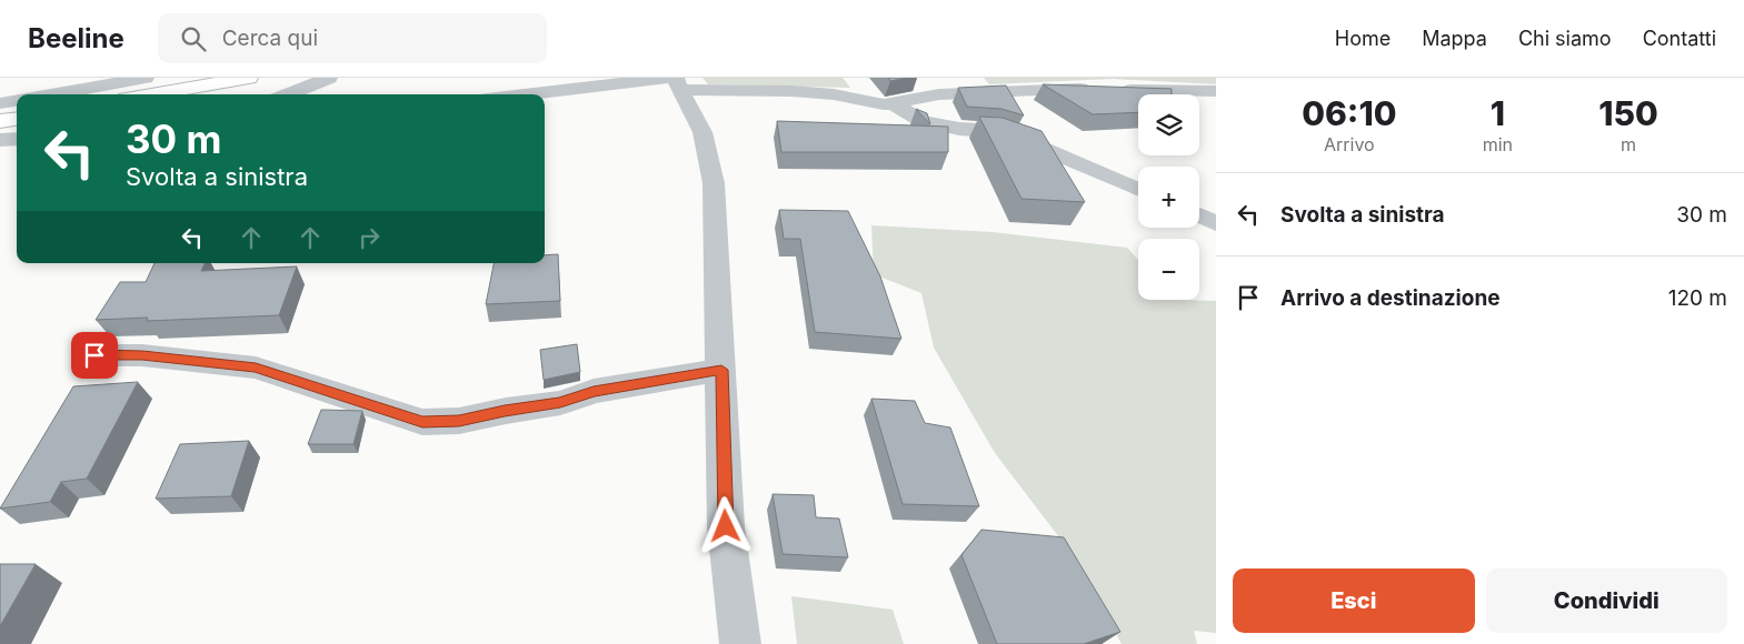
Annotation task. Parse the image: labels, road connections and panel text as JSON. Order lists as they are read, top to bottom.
{
  "page": {
    "header": "Beeline",
    "search": "Cerca qui",
    "nav": [
      "Home",
      "Mappa",
      "Chi siamo",
      "Contatti"
    ],
    "eta": [
      "06:10",
      "Arrivo",
      "1",
      "min",
      "150",
      "m"
    ],
    "map_buttons": ["+", "−"],
    "turn": ["30 m", "Svolta a sinistra"],
    "list": [
      {
        "name": "Svolta a sinistra",
        "value": "30 m"
      },
      {
        "name": "Arrivo a destinazione",
        "value": "120 m"
      }
    ],
    "buttons": ["Esci", "Condividi"]
  }
}
